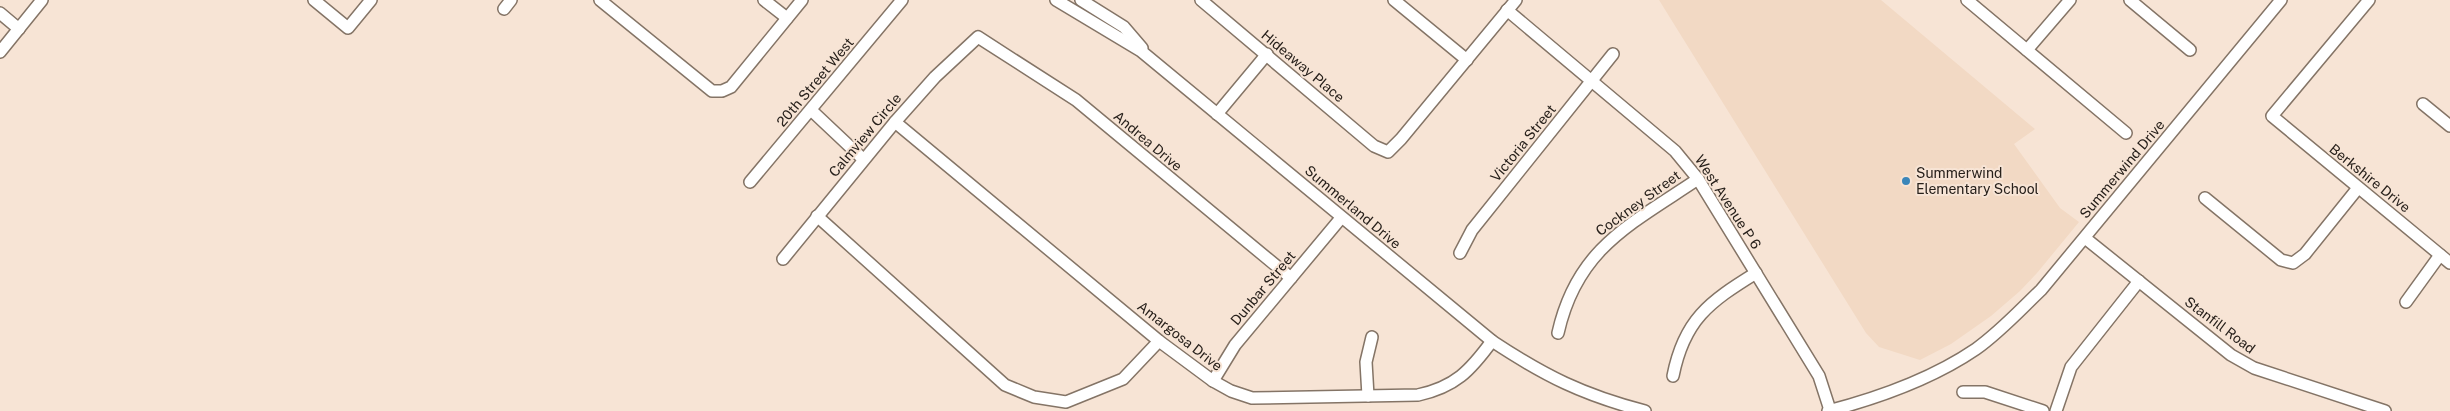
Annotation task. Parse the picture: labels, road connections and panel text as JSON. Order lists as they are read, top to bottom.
{
  "streets": {
    "street": [
      "Hideaway Place",
      "20th Street West",
      "Calmview Circle",
      "Andrea Drive",
      "Victoria Street",
      "Summerwind Drive",
      "Berkshire Drive",
      "West Avenue P 6",
      "Cockney Street",
      "Summerland Drive",
      "Dunbar Street",
      "Stanfill Road",
      "Amargosa Drive"
    ]
  },
  "crossings": [
    ["Calmview Circle", "Andrea Drive"],
    ["Calmview Circle", "Amargosa Drive"],
    ["Andrea Drive", "Dunbar Street"],
    ["Victoria Street", "West Avenue P 6"],
    ["Summerwind Drive", "West Avenue P 6"],
    ["Summerwind Drive", "Stanfill Road"],
    ["West Avenue P 6", "Cockney Street"],
    ["Summerland Drive", "Dunbar Street"],
    ["Summerland Drive", "Amargosa Drive"],
    ["Dunbar Street", "Amargosa Drive"]
  ],
  "places": ["Summerwind Elementary School"]
}
